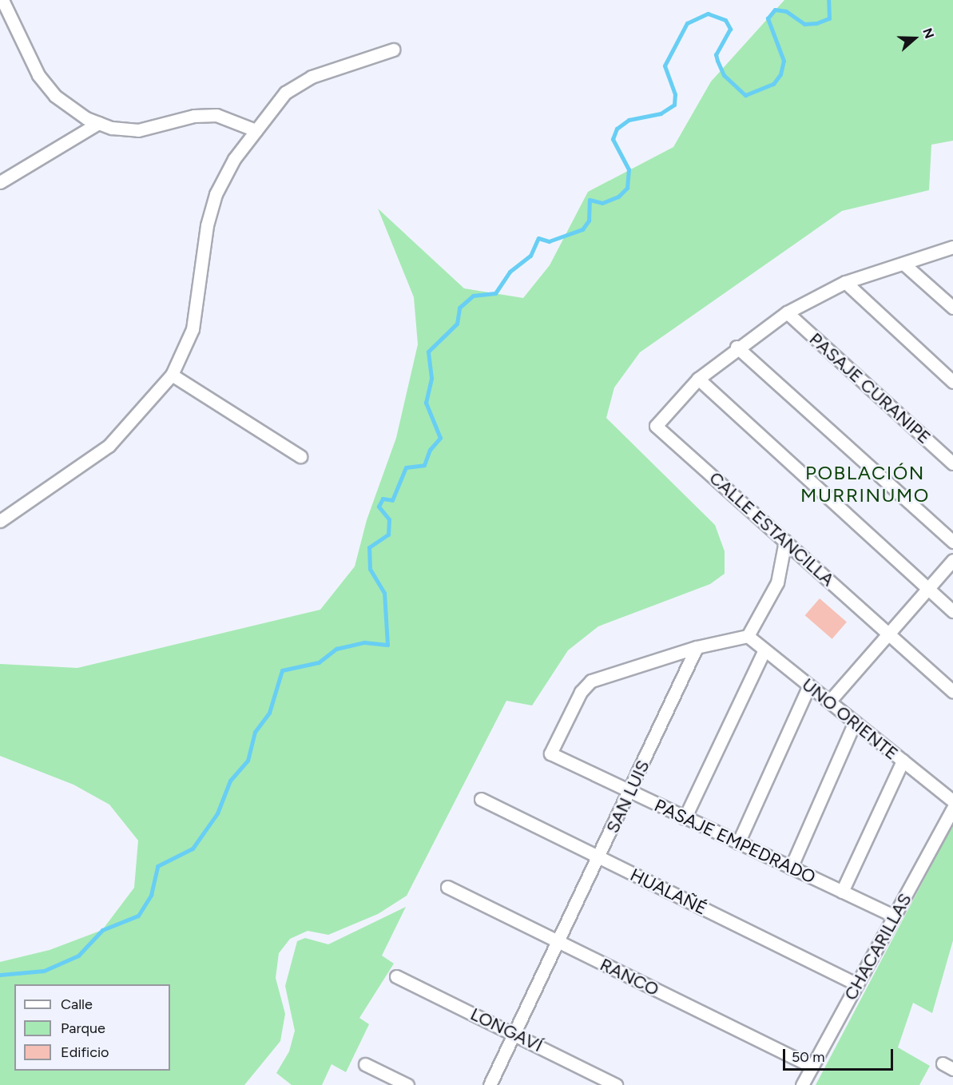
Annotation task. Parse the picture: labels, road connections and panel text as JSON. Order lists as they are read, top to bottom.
{
  "streets": {
    "street": [
      "PASAJE CURANIPE",
      "CALLE ESTANCILLA",
      "UNO ORIENTE",
      "SAN LUIS",
      "PASAJE EMPEDRADO",
      "HUALAÑÉ",
      "CHACARILLAS",
      "RANCO",
      "LONGAVÍ"
    ]
  },
  "crossings": [
    ["SAN LUIS", "PASAJE EMPEDRADO"],
    ["SAN LUIS", "HUALAÑÉ"],
    ["SAN LUIS", "RANCO"],
    ["SAN LUIS", "LONGAVÍ"],
    ["PASAJE EMPEDRADO", "CHACARILLAS"],
    ["HUALAÑÉ", "CHACARILLAS"],
    ["CHACARILLAS", "RANCO"]
  ],
  "districts": ["POBLACIÓN MURRINUMO"],
  "legend": ["Calle", "Parque", "Edificio"],
  "scale_bar": "50 m",
  "north": "right"
}
